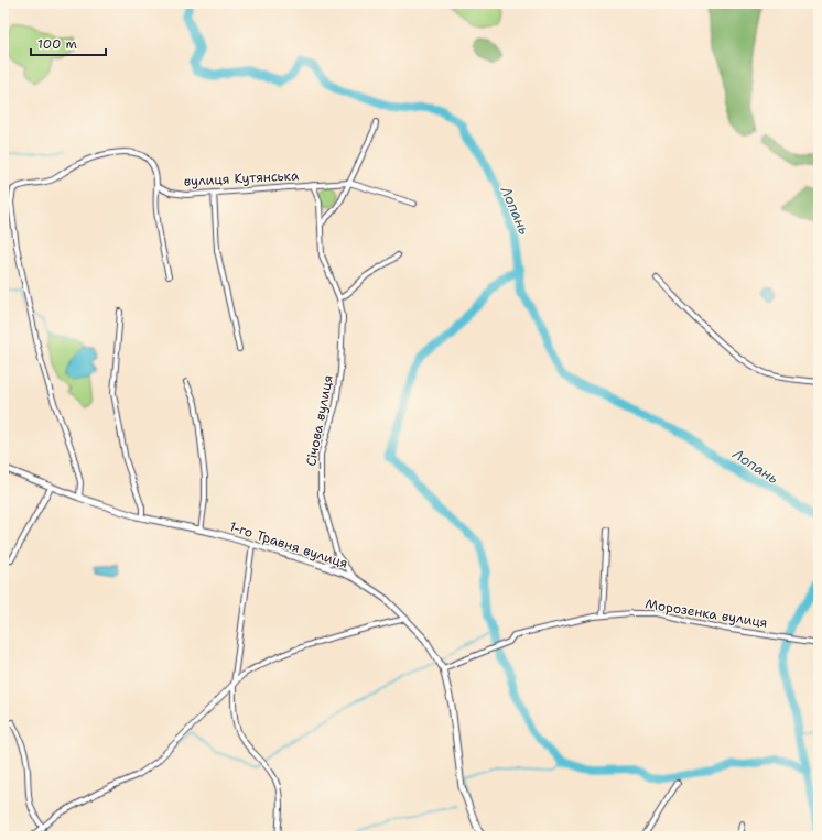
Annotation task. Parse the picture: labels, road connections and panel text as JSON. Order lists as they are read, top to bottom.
{
  "streets": {
    "street": [
      "вулиця Кутянська",
      "Січова вулиця",
      "1-го Травня вулиця",
      "Морозенка вулиця"
    ]
  },
  "crossings": [
    ["вулиця Кутянська", "Січова вулиця"],
    ["Січова вулиця", "1-го Травня вулиця"],
    ["1-го Травня вулиця", "Морозенка вулиця"]
  ],
  "water": ["Лопань"],
  "scale_bar": "100 m"
}
